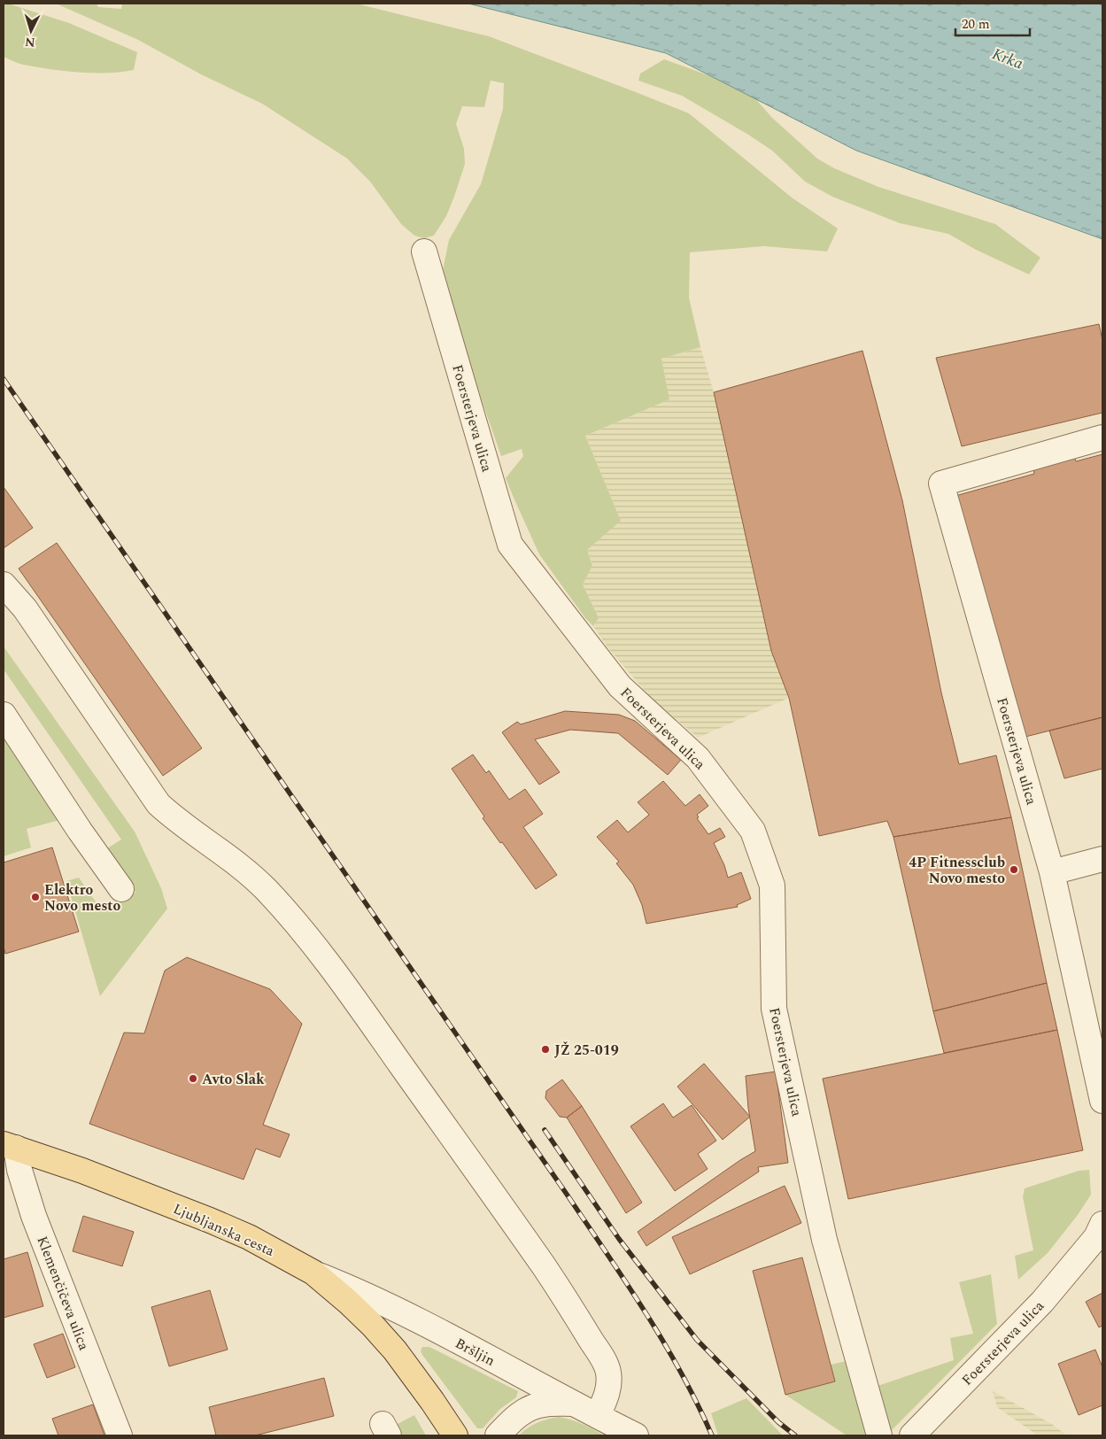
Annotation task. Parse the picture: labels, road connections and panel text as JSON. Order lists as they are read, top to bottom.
{
  "streets": {
    "main road": ["Ljubljanska cesta"],
    "street": ["Foersterjeva ulica", "Klemenčičeva ulica", "Bršljin"]
  },
  "crossings": [
    ["Ljubljanska cesta", "Klemenčičeva ulica"],
    ["Ljubljanska cesta", "Bršljin"]
  ],
  "water": ["Krka"],
  "places": [
    "4P Fitnessclub Novo mesto",
    "Elektro Novo mesto",
    "JŽ 25-019",
    "Avto Slak"
  ],
  "scale_bar": "20 m",
  "north": "bottom"
}
